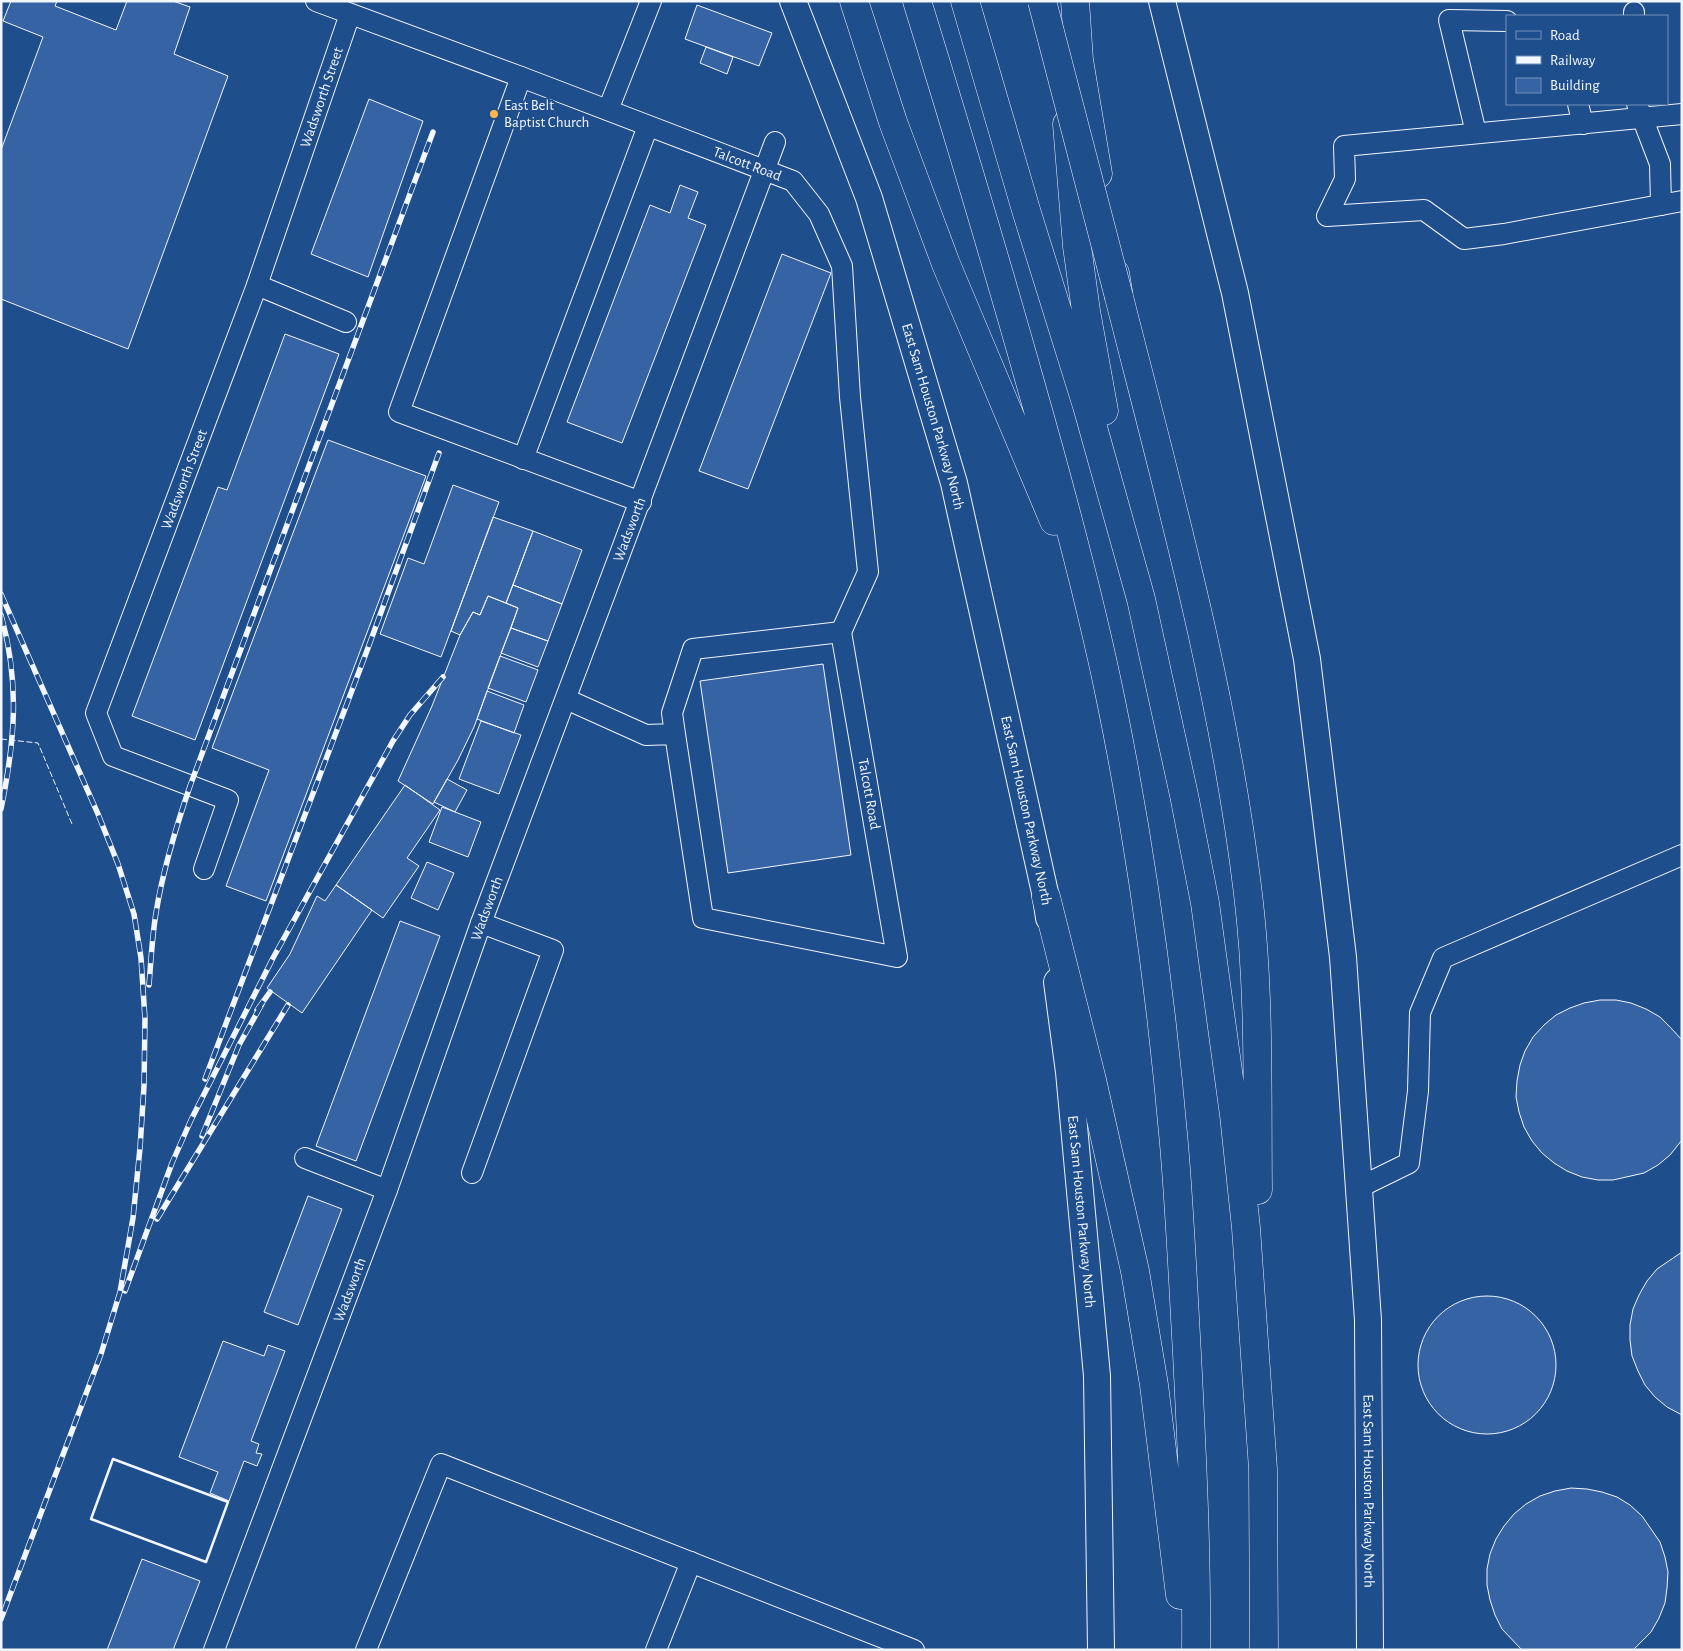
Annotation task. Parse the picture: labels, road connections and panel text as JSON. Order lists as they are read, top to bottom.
{
  "streets": {
    "main road": ["East Sam Houston Parkway North"],
    "lane": ["Wadsworth Street", "Talcott Road", "Wadsworth"]
  },
  "crossings": [
    ["Wadsworth Street", "Talcott Road"],
    ["Talcott Road", "Wadsworth"]
  ],
  "places": ["East Belt Baptist Church"],
  "legend": ["Road", "Railway", "Building"]
}
